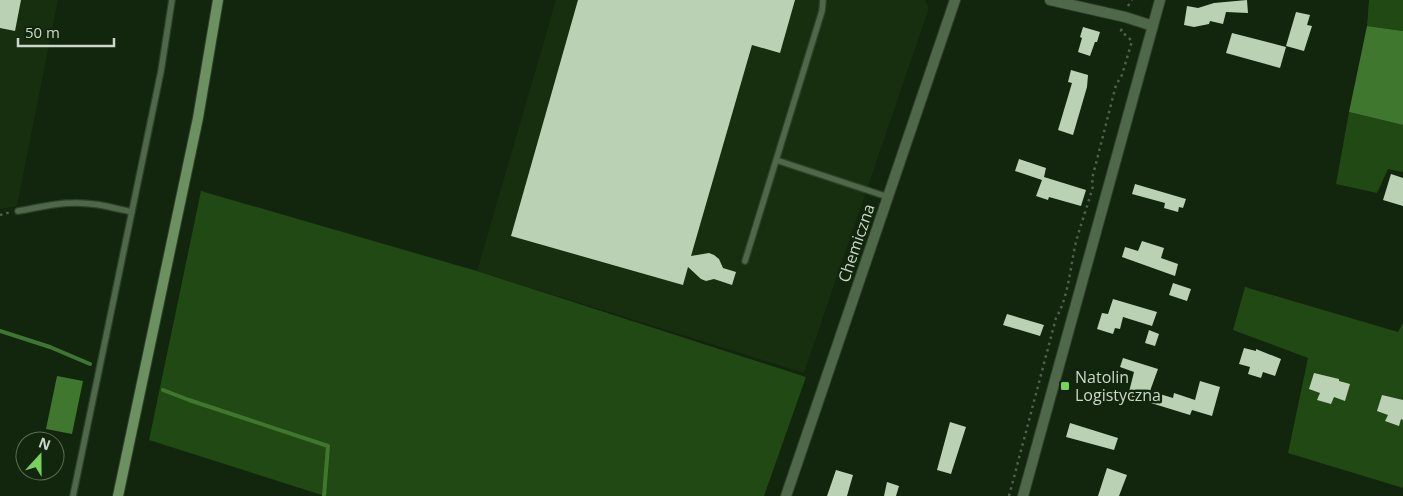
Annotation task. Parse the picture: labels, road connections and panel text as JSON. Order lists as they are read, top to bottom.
{
  "streets": {
    "street": ["Chemiczna"]
  },
  "places": {
    "transit": ["Natolin Logistyczna"]
  },
  "scale_bar": "50 m",
  "north": "top"
}
